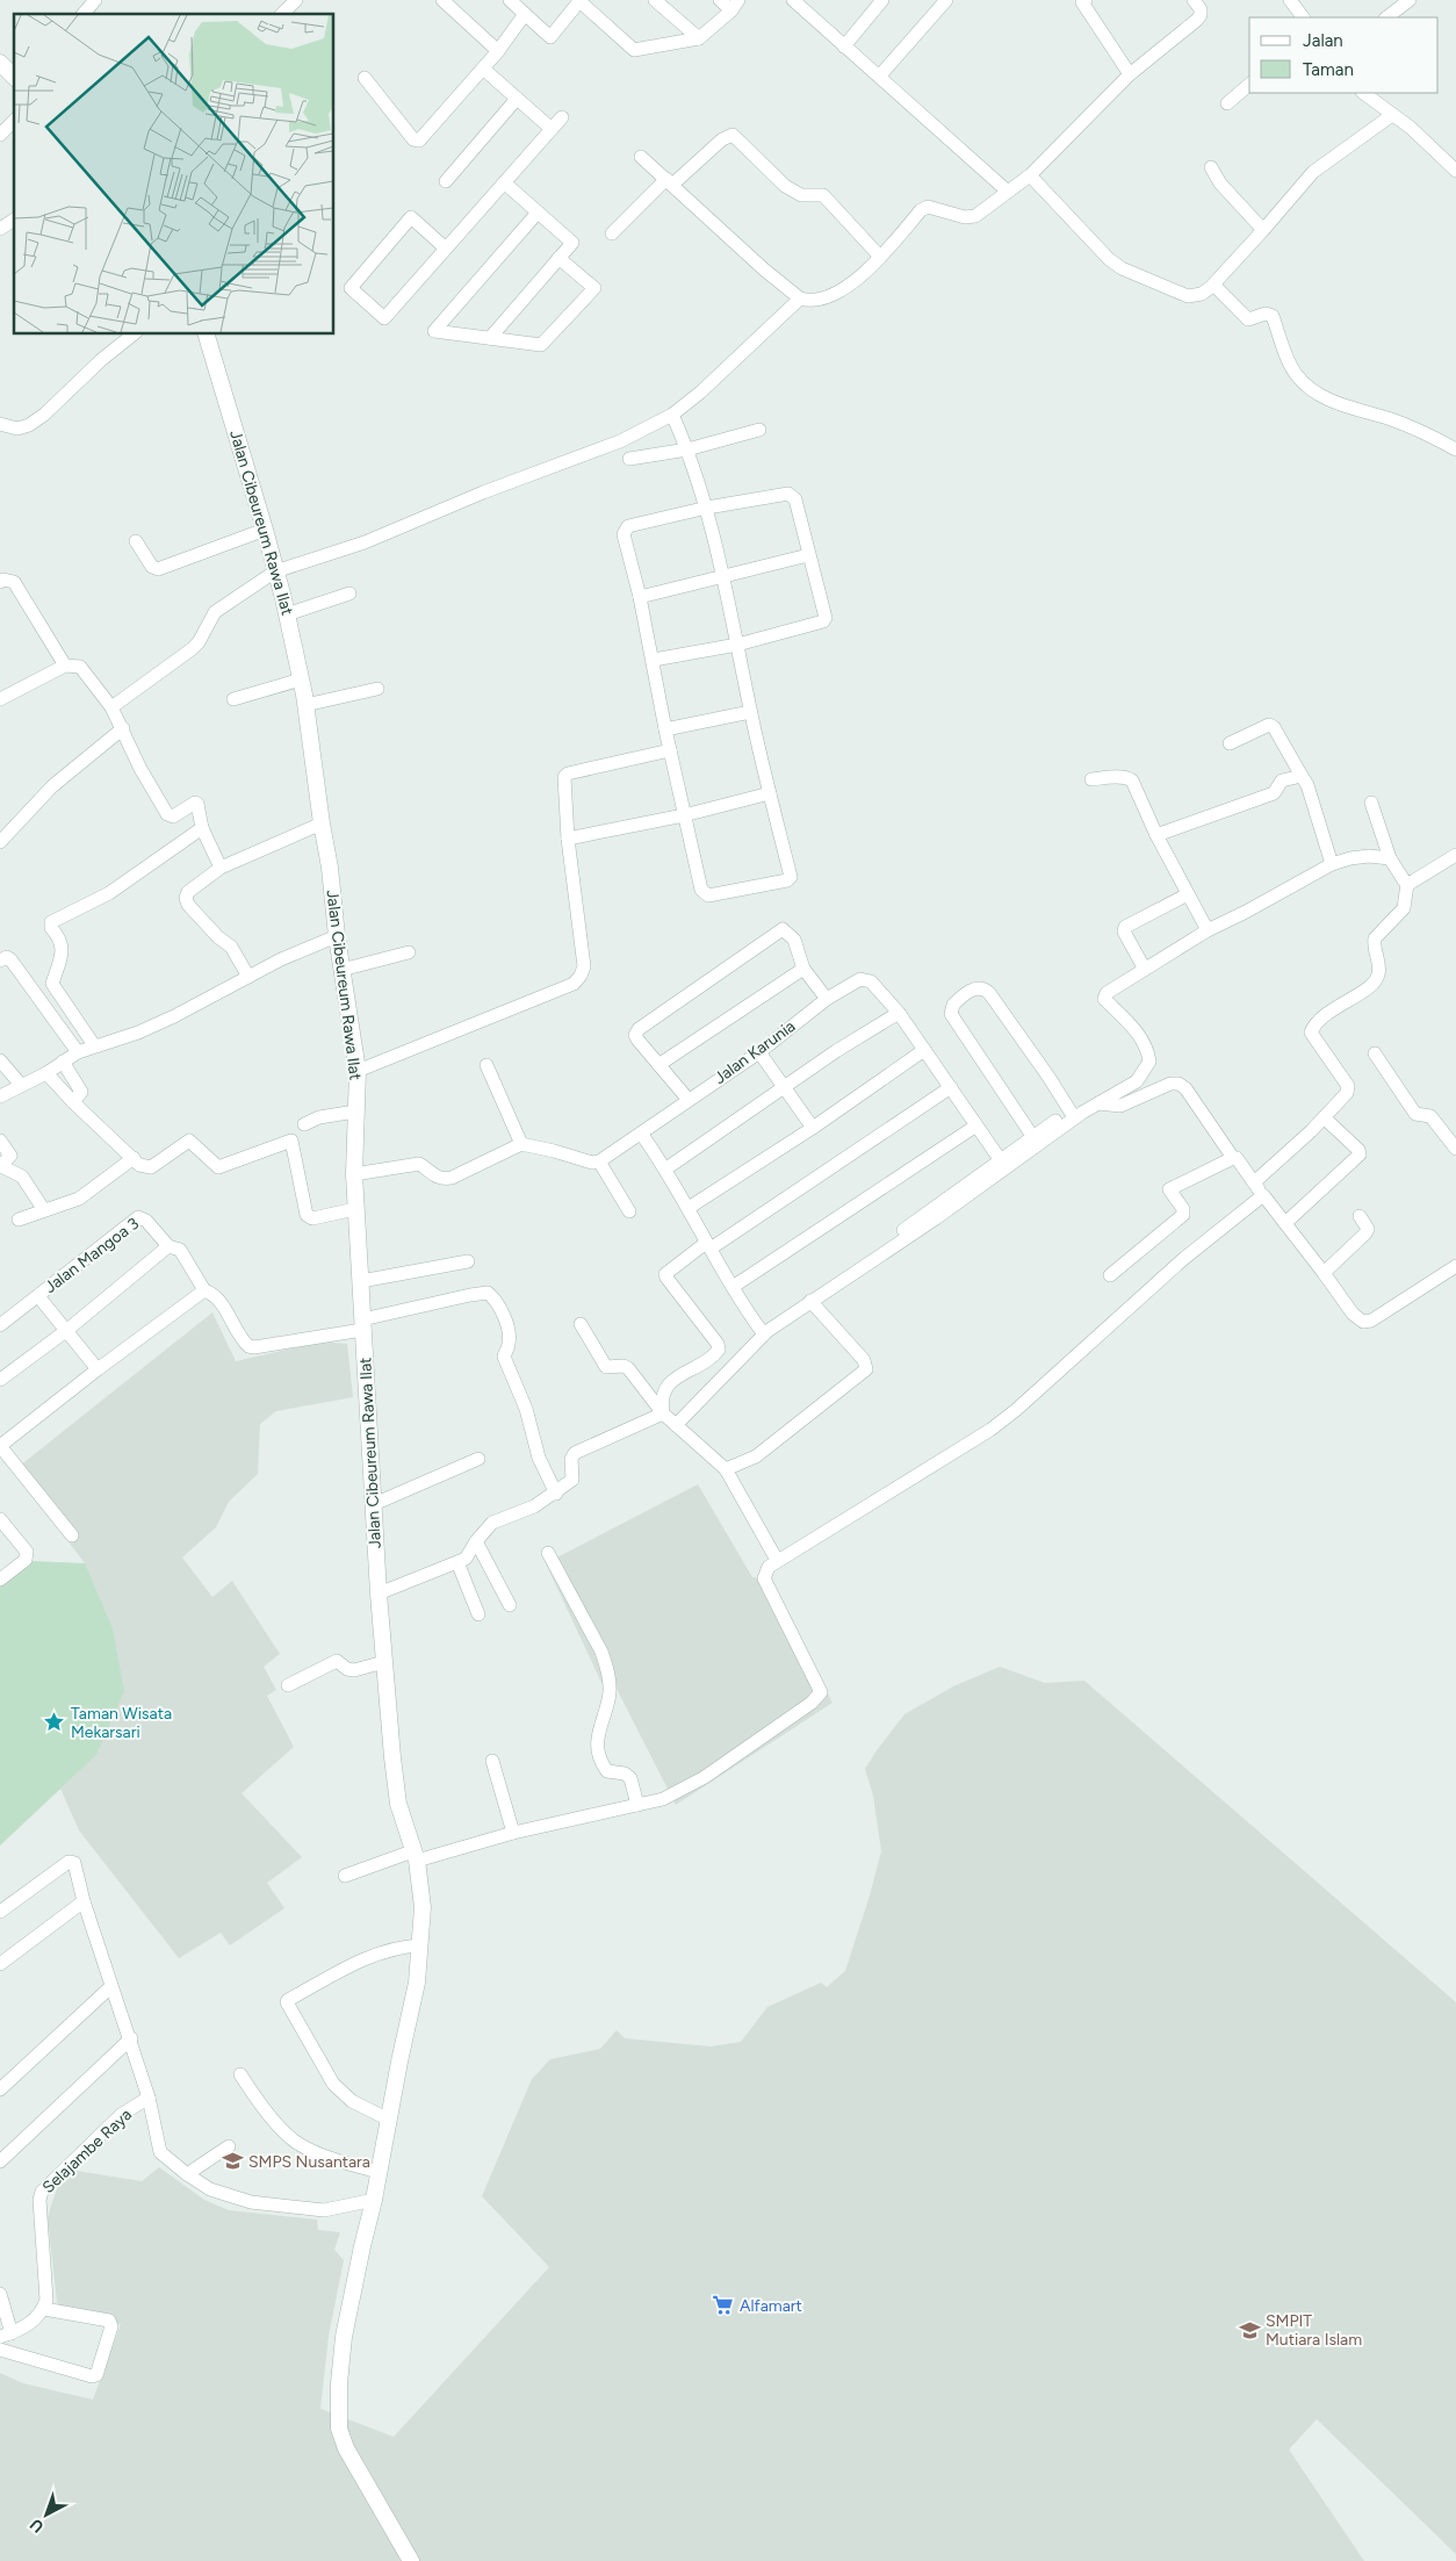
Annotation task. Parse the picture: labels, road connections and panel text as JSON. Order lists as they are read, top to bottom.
{
  "streets": {
    "street": [
      "Jalan Cibeureum Rawa Ilat",
      "Jalan Karunia",
      "Jalan Mangoa 3",
      "Selajambe Raya"
    ]
  },
  "places": {
    "place": ["Taman Wisata Mekarsari"],
    "school or university": ["SMPS Nusantara", "SMPIT Mutiara Islam"],
    "supermarket": ["Alfamart"]
  },
  "legend": ["Jalan", "Taman"],
  "north": "bottom left"
}
